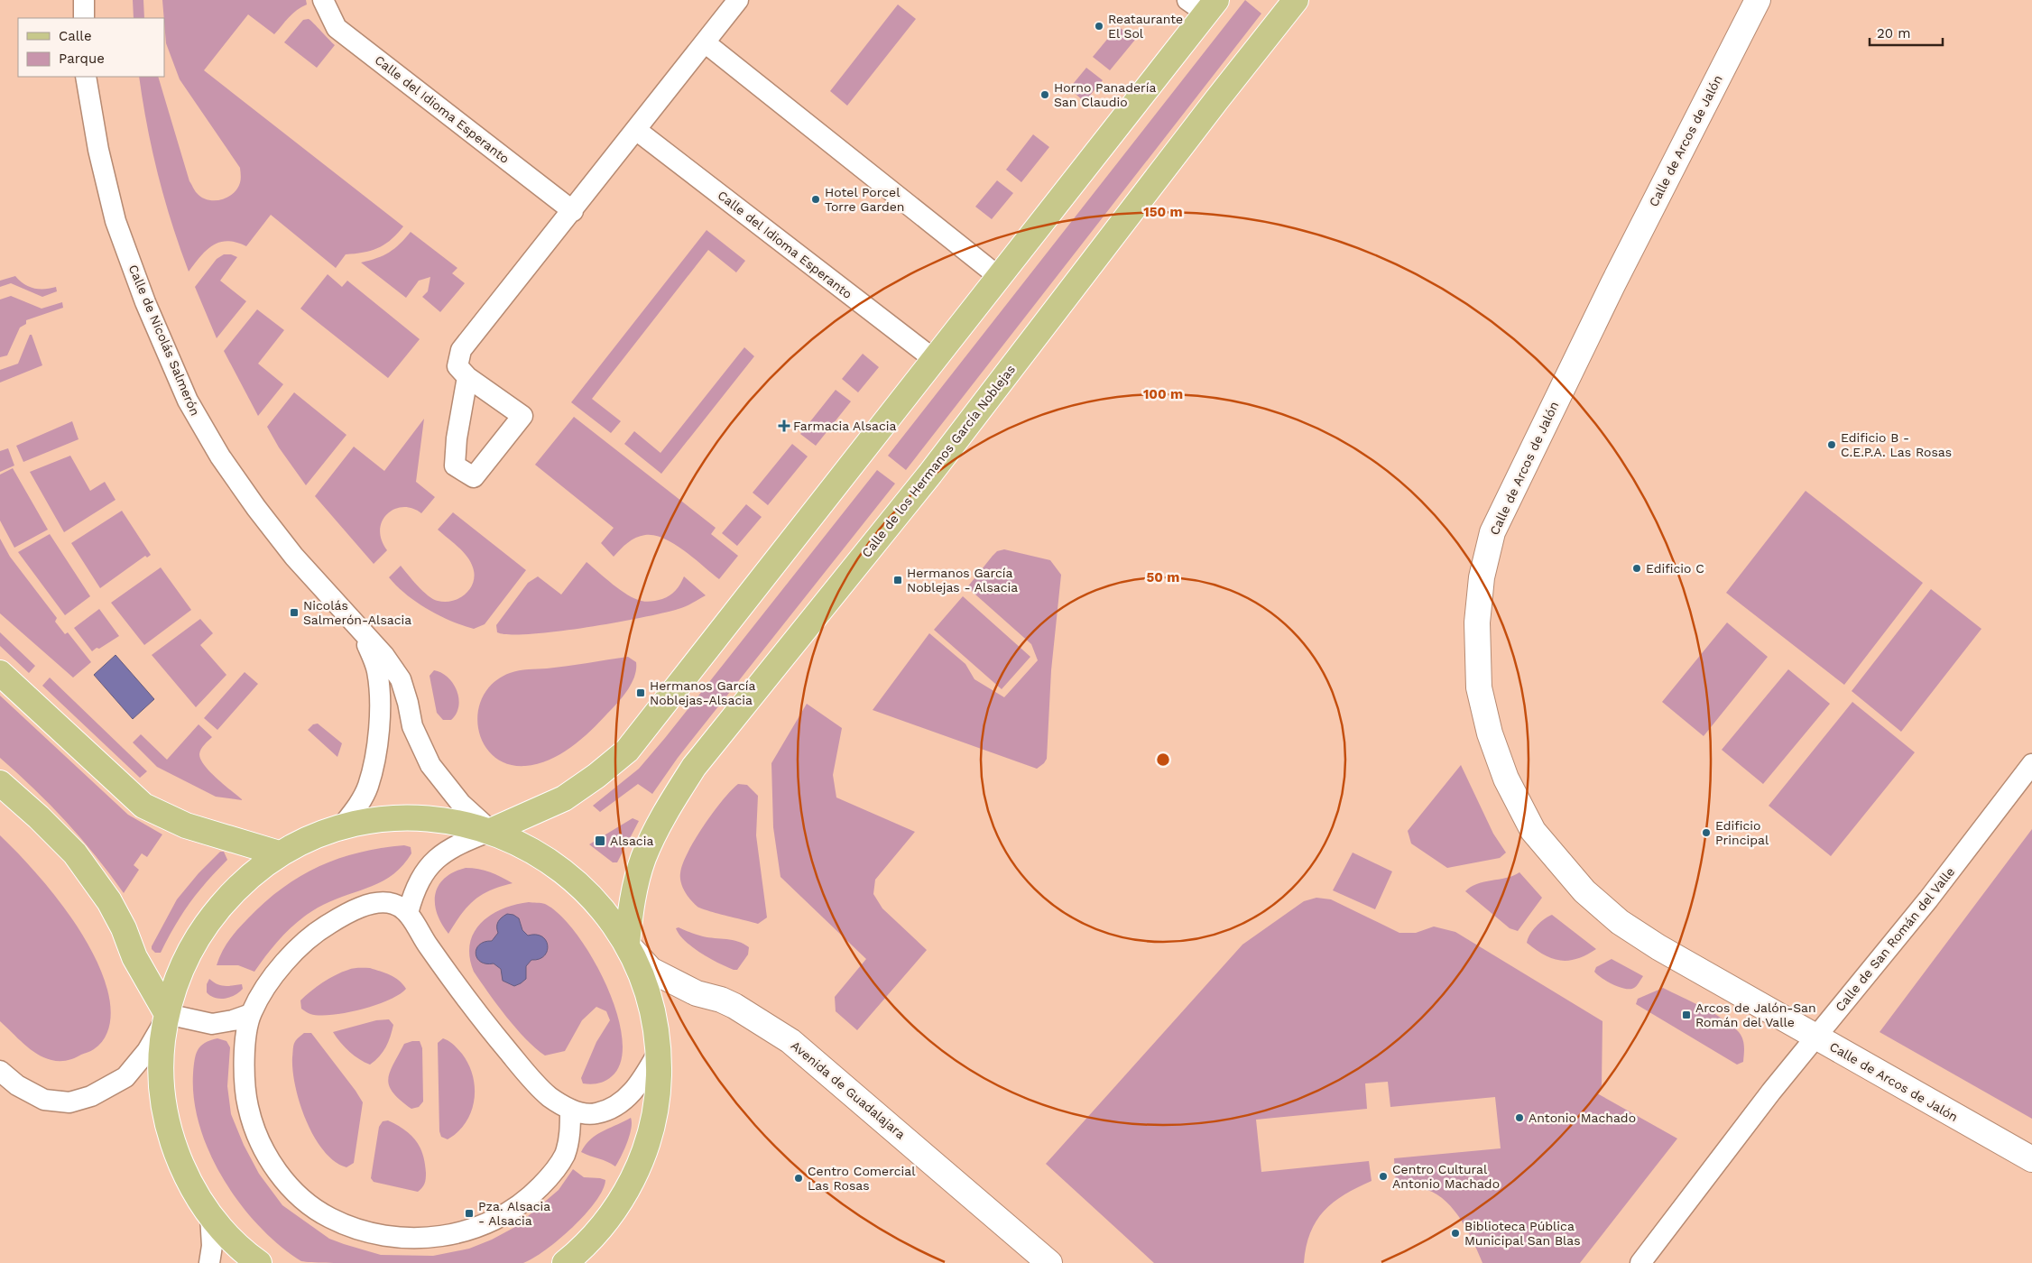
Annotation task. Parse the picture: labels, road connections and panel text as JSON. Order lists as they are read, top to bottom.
{
  "streets": {
    "main road": ["Calle de los Hermanos García Noblejas"],
    "street": [
      "Calle del Idioma Esperanto",
      "Calle de Arcos de Jalón",
      "Calle de Nicolás Salmerón",
      "Calle de San Román del Valle",
      "Avenida de Guadalajara"
    ]
  },
  "crossings": [
    ["Calle de Arcos de Jalón", "Calle de San Román del Valle"],
    ["Calle de los Hermanos García Noblejas", "Avenida de Guadalajara"]
  ],
  "places": {
    "other": [
      "Reataurante El Sol",
      "Horno Panadería San Claudio",
      "Hotel Porcel Torre Garden",
      "Edificio B - C.E.P.A. Las Rosas",
      "Edificio C",
      "Edificio Principal",
      "Antonio Machado",
      "Centro Cultural Antonio Machado",
      "Centro Comercial Las Rosas",
      "Biblioteca Pública Municipal San Blas"
    ],
    "health": ["Farmacia Alsacia"],
    "transit": [
      "Hermanos García Noblejas - Alsacia",
      "Nicolás Salmerón-Alsacia",
      "Hermanos García Noblejas-Alsacia",
      "Alsacia",
      "Arcos de Jalón-San Román del Valle",
      "Pza. Alsacia - Alsacia"
    ]
  },
  "legend": ["Calle", "Parque"],
  "scale_bar": "20 m",
  "rings": ["150 m", "100 m", "50 m"]
}
